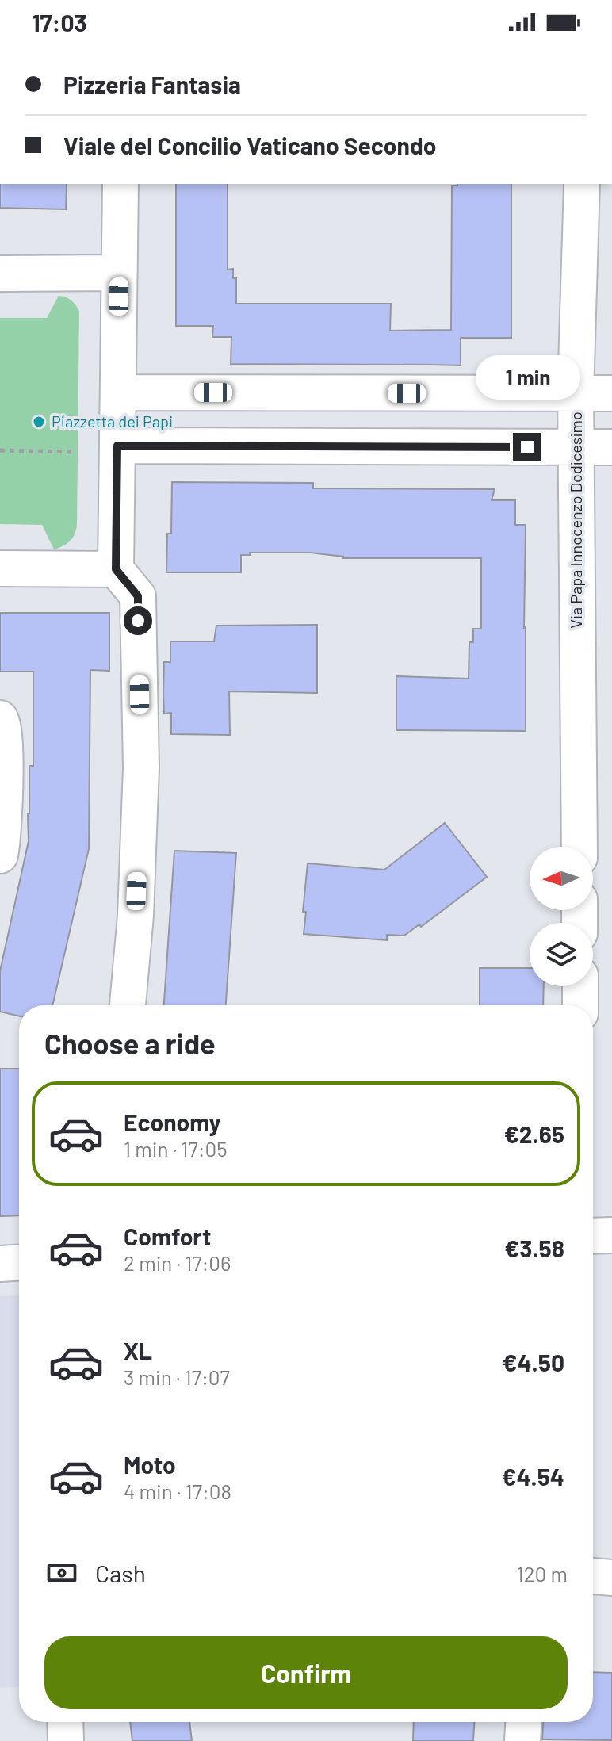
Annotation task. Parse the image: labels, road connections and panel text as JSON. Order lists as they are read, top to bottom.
{
  "streets": {
    "street": ["Via Papa Innocenzo Dodicesimo"]
  },
  "places": ["Piazzetta dei Papi"],
  "north": "left",
  "page": {
    "status": "17:03",
    "banner": ["Pizzeria Fantasia", "Viale del Concilio Vaticano Secondo"],
    "bubble": "1 min",
    "heading": "Choose a ride",
    "list": [
      {
        "name": "Economy",
        "note": "1 min · 17:05",
        "value": "€2.65"
      },
      {
        "name": "Comfort",
        "note": "2 min · 17:06",
        "value": "€3.58"
      },
      {
        "name": "XL",
        "note": "3 min · 17:07",
        "value": "€4.50"
      },
      {
        "name": "Moto",
        "note": "4 min · 17:08",
        "value": "€4.54"
      }
    ],
    "pay": ["Cash", "120 m"],
    "buttons": "Confirm"
  }
}
